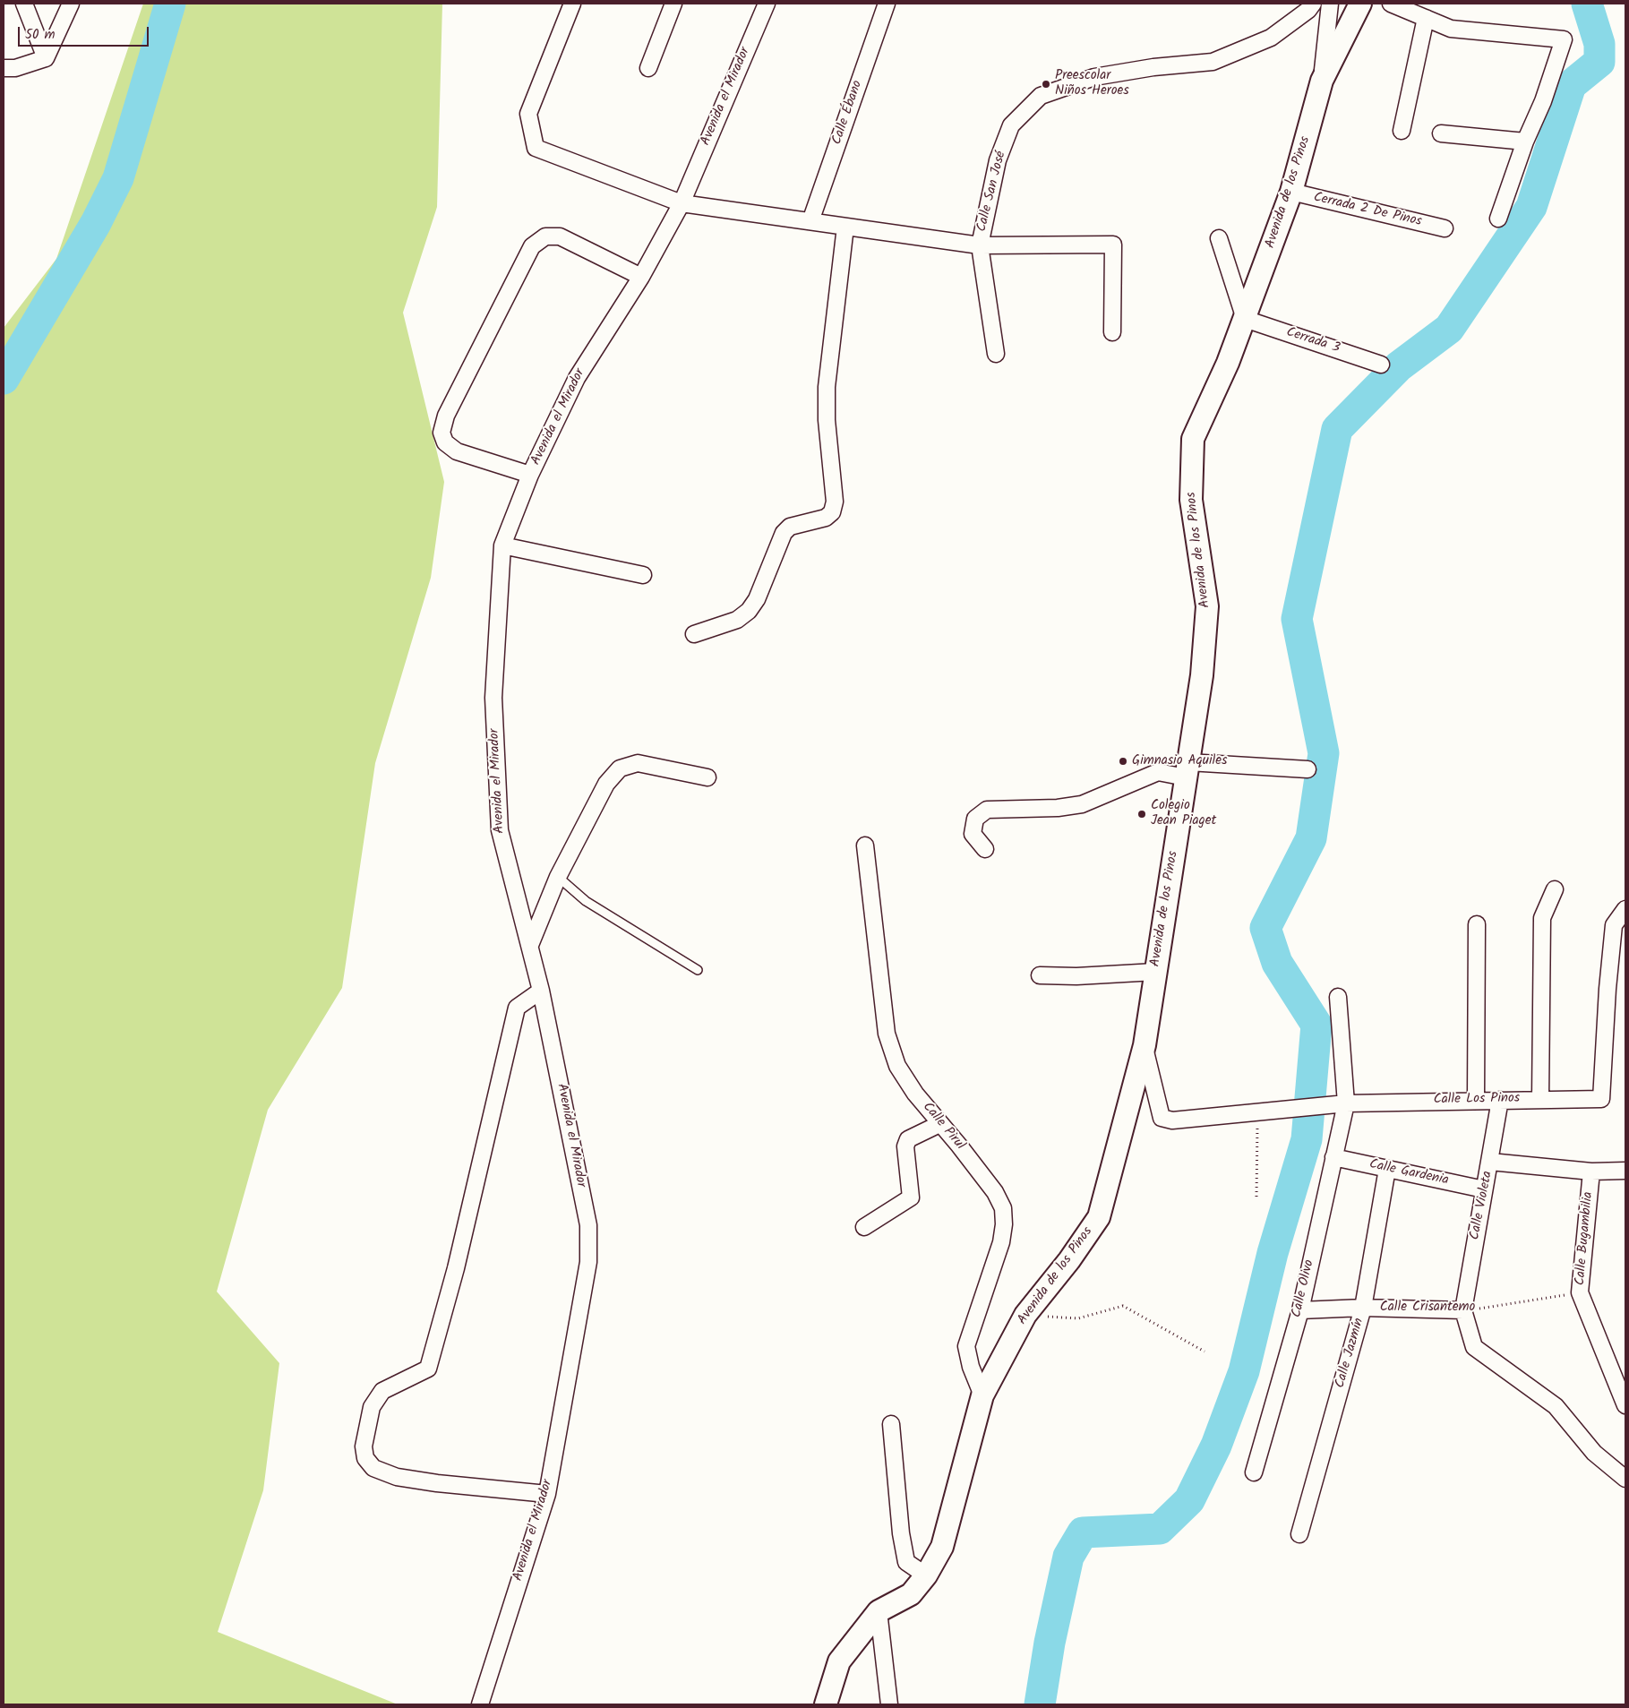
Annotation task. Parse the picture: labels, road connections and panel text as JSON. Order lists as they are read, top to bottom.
{
  "streets": {
    "street": [
      "Avenida el Mirador",
      "Calle Ébano",
      "Calle San José",
      "Avenida de los Pinos",
      "Cerrada 2 De Pinos",
      "Cerrada 3",
      "Calle Los Pinos",
      "Calle Pirul",
      "Calle Gardenia",
      "Calle Violeta",
      "Calle Bugambilia",
      "Calle Olivo",
      "Calle Crisantemo",
      "Calle Jazmín"
    ]
  },
  "crossings": [
    ["Avenida el Mirador", "Calle San José"],
    ["Calle Ébano", "Calle San José"],
    ["Avenida de los Pinos", "Cerrada 2 De Pinos"],
    ["Avenida de los Pinos", "Cerrada 3"],
    ["Avenida de los Pinos", "Calle Los Pinos"],
    ["Avenida de los Pinos", "Calle Pirul"],
    ["Calle Los Pinos", "Calle Violeta"],
    ["Calle Los Pinos", "Calle Olivo"],
    ["Calle Gardenia", "Calle Violeta"],
    ["Calle Gardenia", "Calle Olivo"],
    ["Calle Gardenia", "Calle Jazmín"],
    ["Calle Violeta", "Calle Crisantemo"],
    ["Calle Bugambilia", "Calle Crisantemo"],
    ["Calle Olivo", "Calle Crisantemo"],
    ["Calle Crisantemo", "Calle Jazmín"]
  ],
  "places": ["Preescolar Niños Heroes", "Gimnasio Aquiles", "Colegio Jean Piaget"],
  "scale_bar": "50 m"
}
